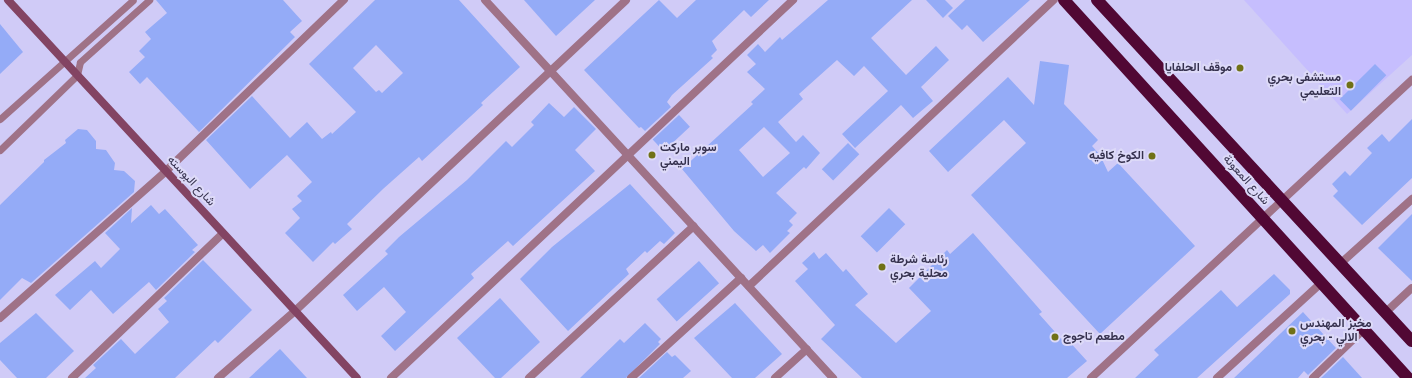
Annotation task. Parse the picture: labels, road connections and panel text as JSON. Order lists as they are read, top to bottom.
{
  "streets": {
    "highway": ["شارع المعونة"],
    "street": ["شارع البوسته"]
  },
  "places": [
    "موقف الحلفايا",
    "مستشفى بحري التعليمي",
    "سوبر ماركت اليمني",
    "الكوخ كافيه",
    "رئاسة شرطة محلية بحري",
    "مخبز المهندس الالي - بحري",
    "مطعم تاجوج"
  ]
}
